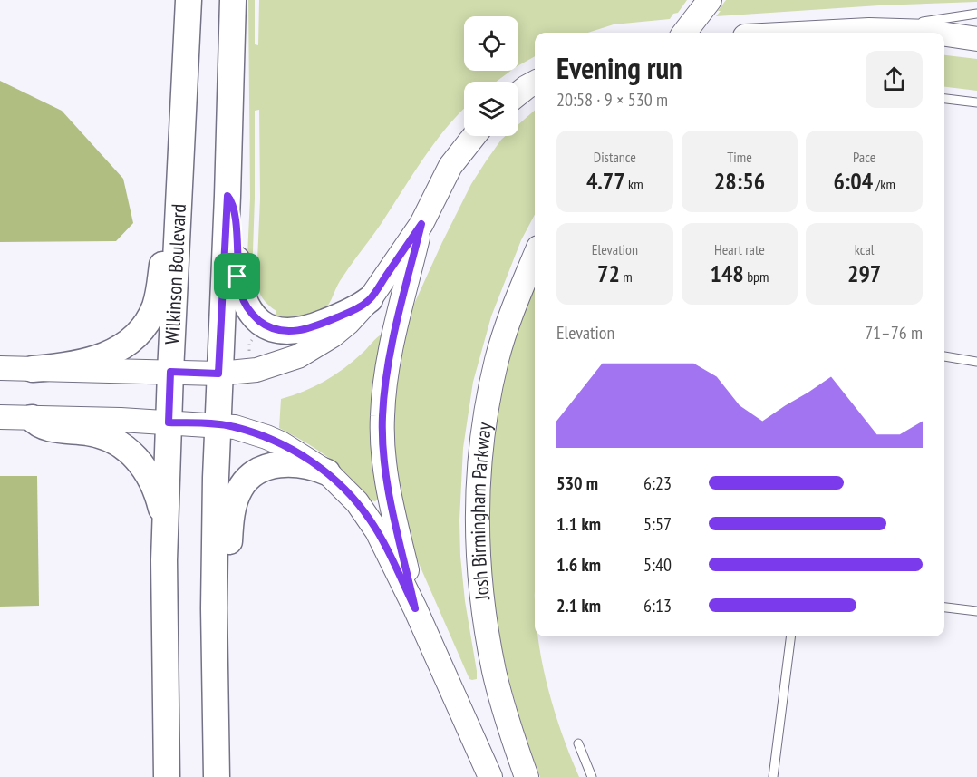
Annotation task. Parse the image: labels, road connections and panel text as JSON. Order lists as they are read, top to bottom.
{
  "streets": {
    "main road": ["Wilkinson Boulevard", "Josh Birmingham Parkway"]
  },
  "page": {
    "heading": ["Evening run", "20:58 · 9 × 530 m"],
    "stats": [
      ["Distance", "4.77 km"],
      ["Time", "28:56"],
      ["Pace", "6:04 /km"],
      ["Elevation", "72 m"],
      ["Heart rate", "148 bpm"],
      ["kcal", "297"]
    ],
    "chart": ["Elevation", "71–76 m"],
    "list": [
      {
        "name": "530 m",
        "note": "6:23"
      },
      {
        "name": "1.1 km",
        "note": "5:57"
      },
      {
        "name": "1.6 km",
        "note": "5:40"
      },
      {
        "name": "2.1 km",
        "note": "6:13"
      }
    ]
  }
}
